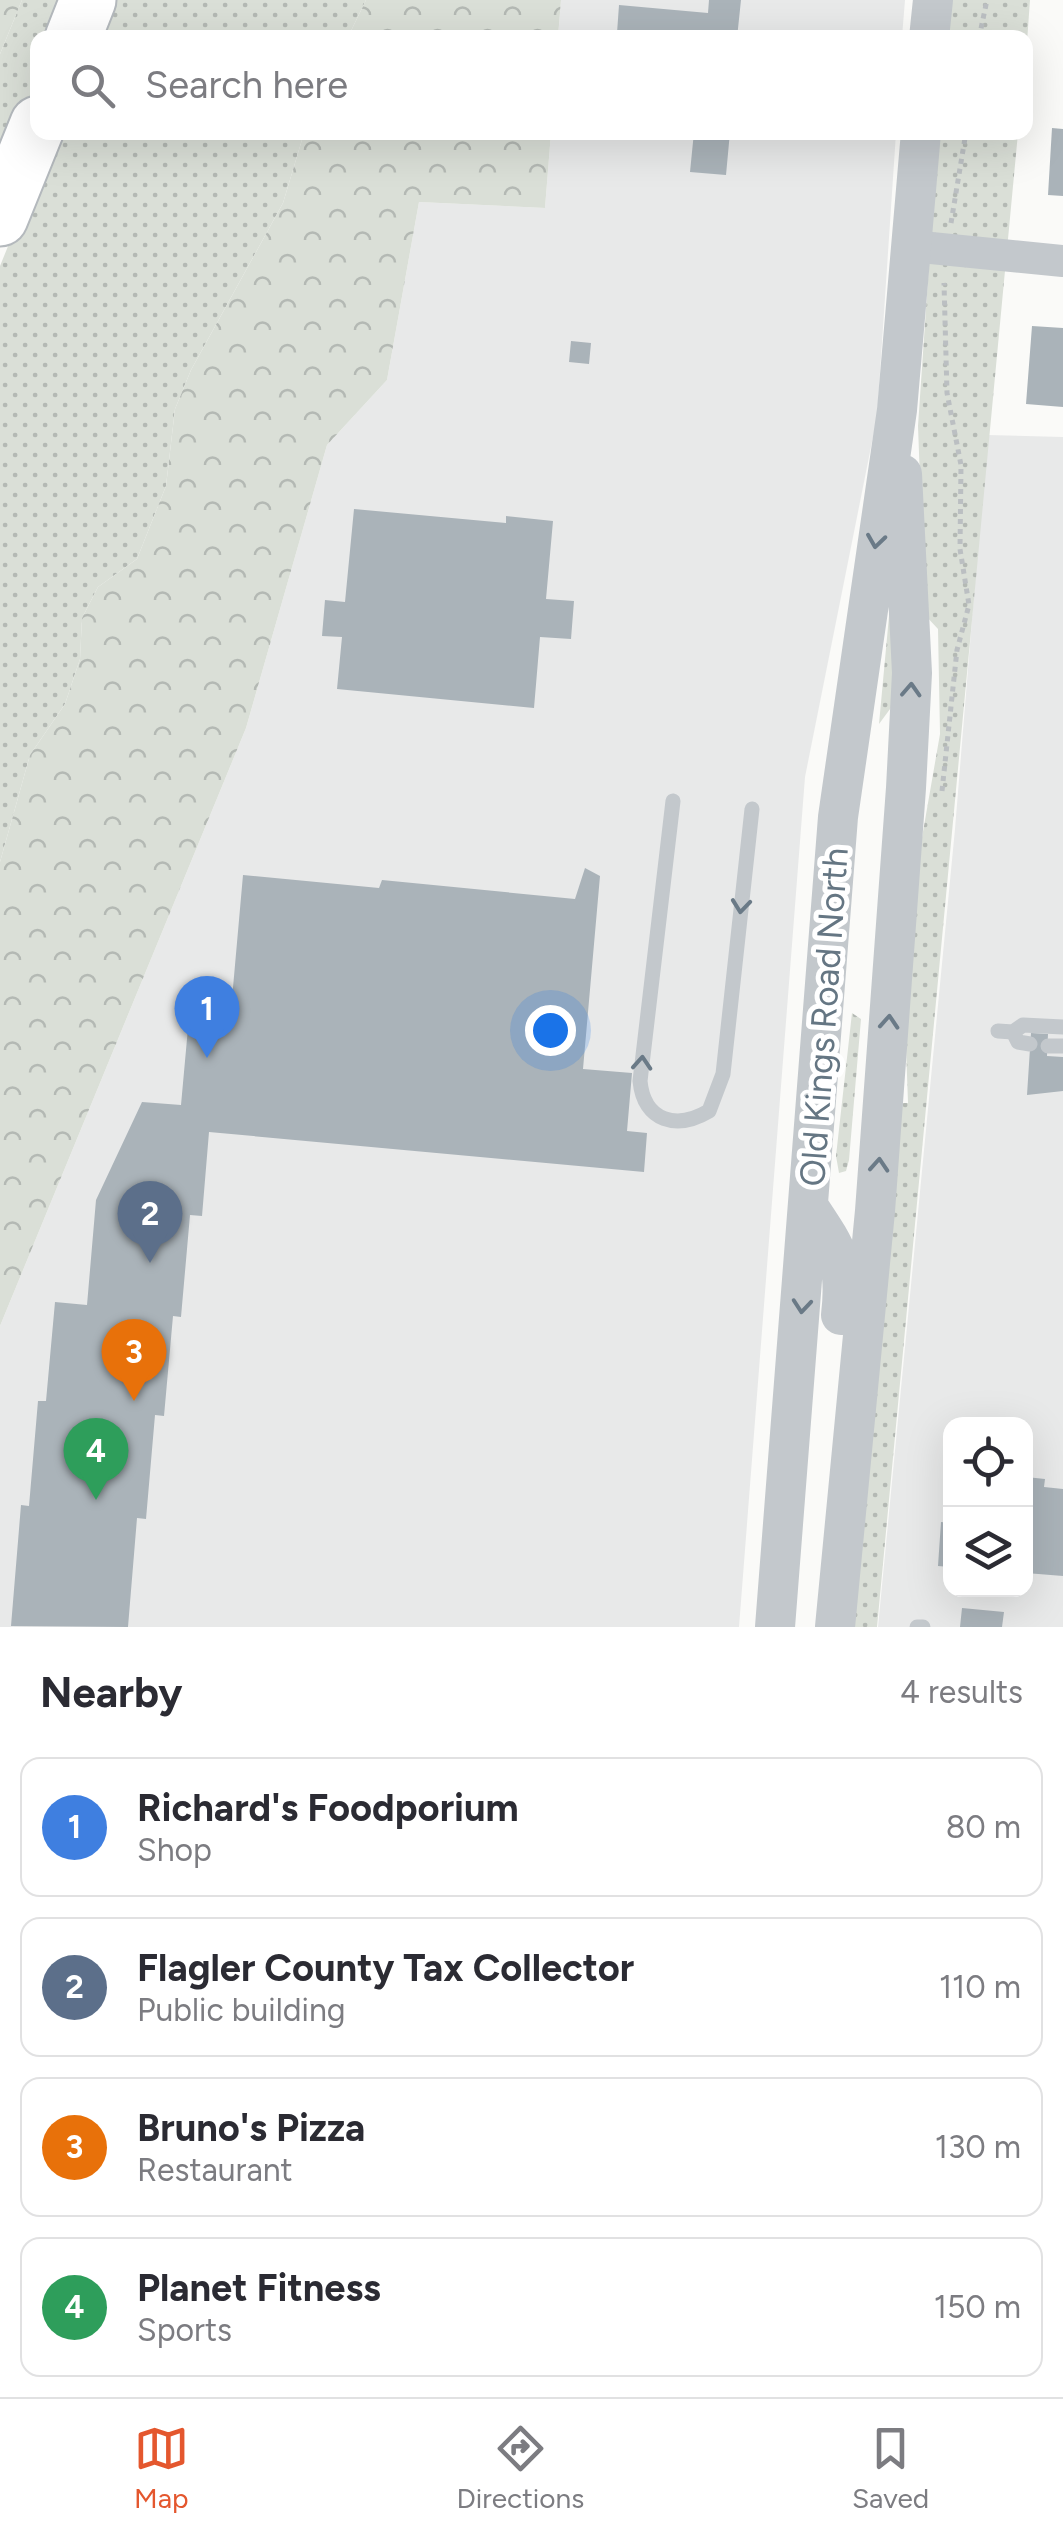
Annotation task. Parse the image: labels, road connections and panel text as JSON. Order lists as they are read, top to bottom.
{
  "streets": {
    "street": ["Old Kings Road North"]
  },
  "page": {
    "search": "Search here",
    "pins": [
      "1",
      "2",
      "3",
      "4"
    ],
    "heading": ["Nearby", "4 results"],
    "list": [
      {
        "mark": "1",
        "name": "Richard's Foodporium",
        "note": "Shop",
        "value": "80 m"
      },
      {
        "mark": "2",
        "name": "Flagler County Tax Collector",
        "note": "Public building",
        "value": "110 m"
      },
      {
        "mark": "3",
        "name": "Bruno's Pizza",
        "note": "Restaurant",
        "value": "130 m"
      },
      {
        "mark": "4",
        "name": "Planet Fitness",
        "note": "Sports",
        "value": "150 m"
      }
    ],
    "nav": ["Map", "Directions", "Saved"]
  }
}
